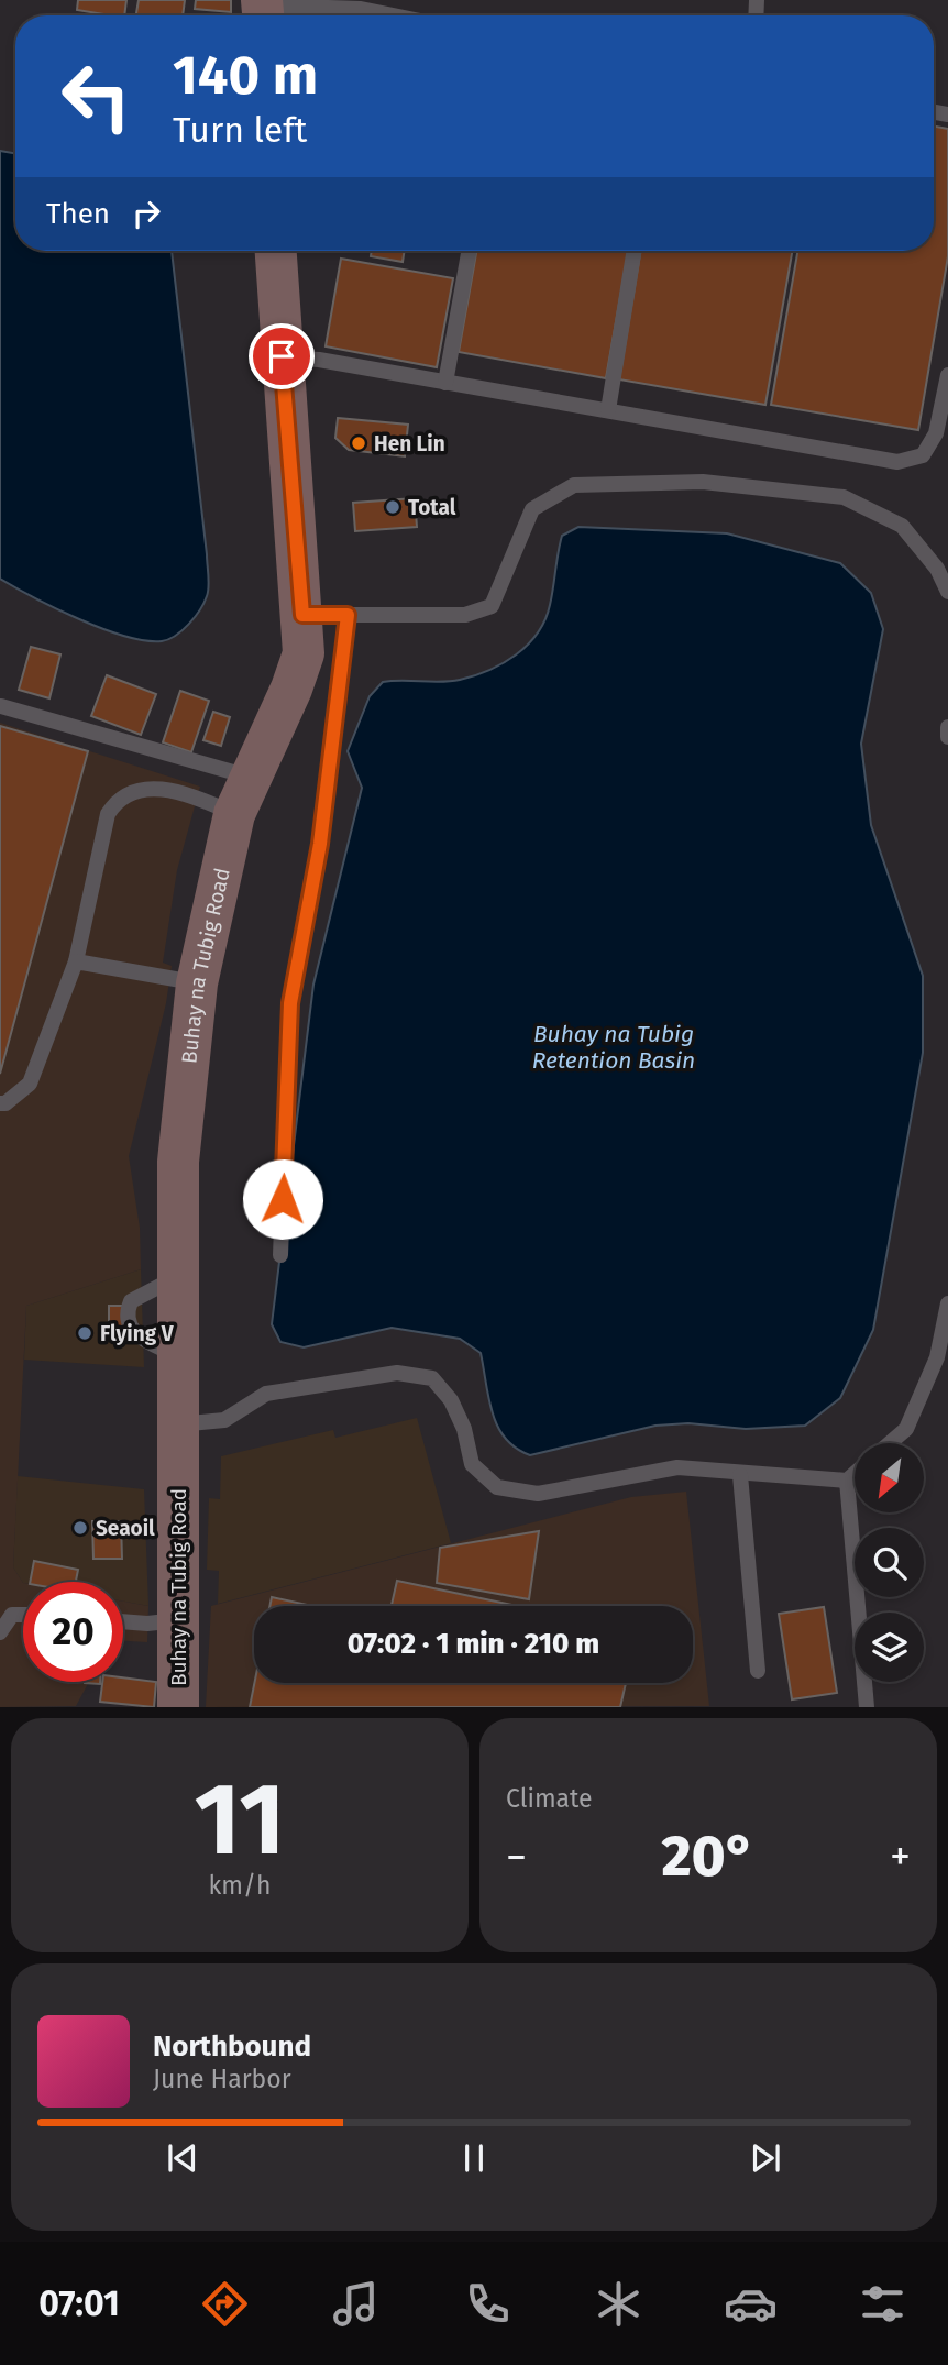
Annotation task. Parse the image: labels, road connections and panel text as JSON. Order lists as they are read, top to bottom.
{
  "streets": {
    "main road": ["Buhay na Tubig Road"]
  },
  "water": ["Buhay na Tubig Retention Basin"],
  "places": [
    "Hen Lin",
    "Total",
    "Flying V",
    "Seaoil"
  ],
  "north": "bottom left",
  "page": {
    "turn": ["140 m", "Turn left"],
    "then": "Then",
    "limit": "20",
    "trip": "07:02 · 1 min · 210 m",
    "tile": [
      ["11", "km/h"],
      "Climate"
    ],
    "heat": ["−", "20°", "+"],
    "song": ["Northbound", "June Harbor"],
    "tabs": "07:01"
  }
}
